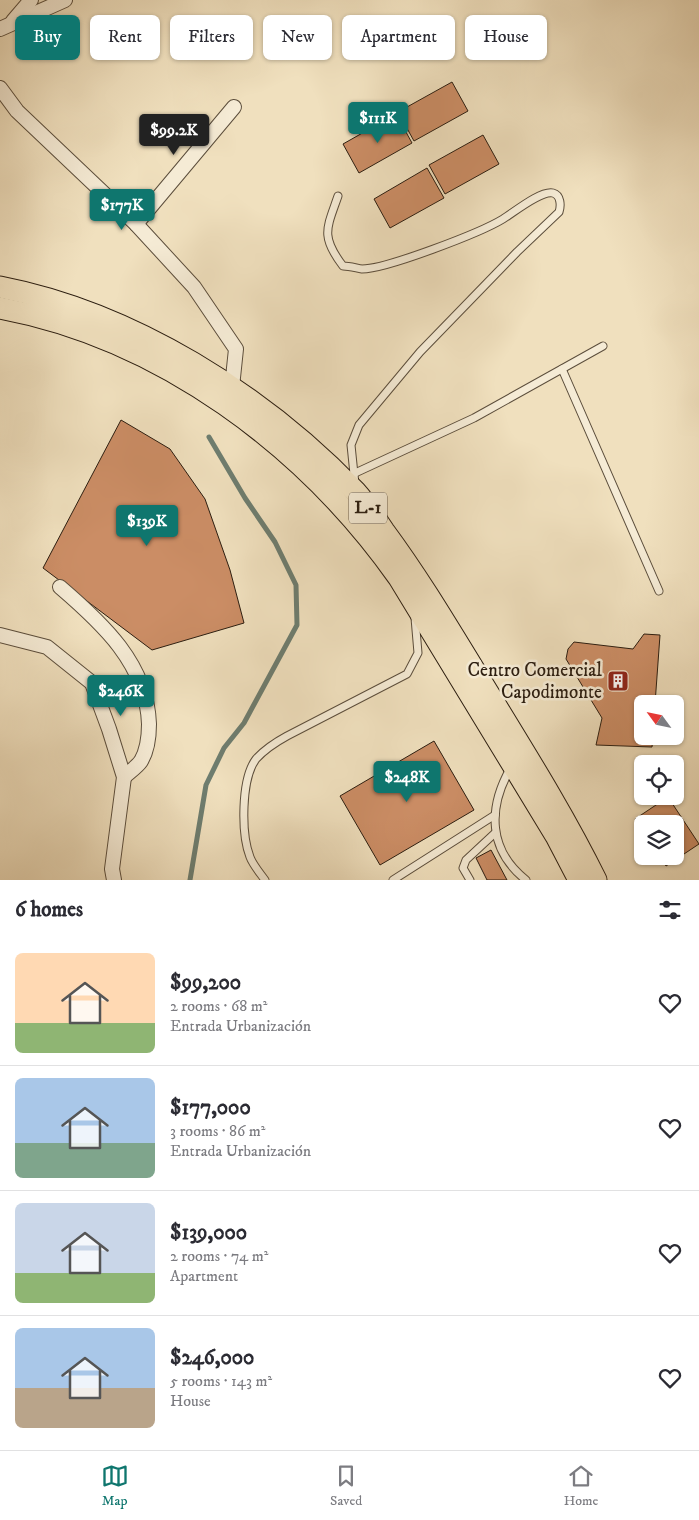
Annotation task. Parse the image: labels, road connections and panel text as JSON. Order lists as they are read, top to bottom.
{
  "streets": {
    "main road": ["L-1"]
  },
  "places": {
    "building": ["Centro Comercial Capodimonte"]
  },
  "north": "top left",
  "page": {
    "chip": [
      "Buy",
      "Rent",
      "Filters",
      "New",
      "Apartment",
      "House"
    ],
    "price": [
      "$111K",
      "$99.2K",
      "$177K",
      "$139K",
      "$246K",
      "$248K"
    ],
    "heading": "6 homes",
    "list": [
      {
        "name": "$99,200",
        "note": "2 rooms · 68 m² · Entrada Urbanización"
      },
      {
        "name": "$177,000",
        "note": "3 rooms · 86 m² · Entrada Urbanización"
      },
      {
        "name": "$139,000",
        "note": "2 rooms · 74 m² · Apartment"
      },
      {
        "name": "$246,000",
        "note": "5 rooms · 143 m² · House"
      }
    ],
    "tabs": ["Map", "Saved", "Home"]
  }
}
